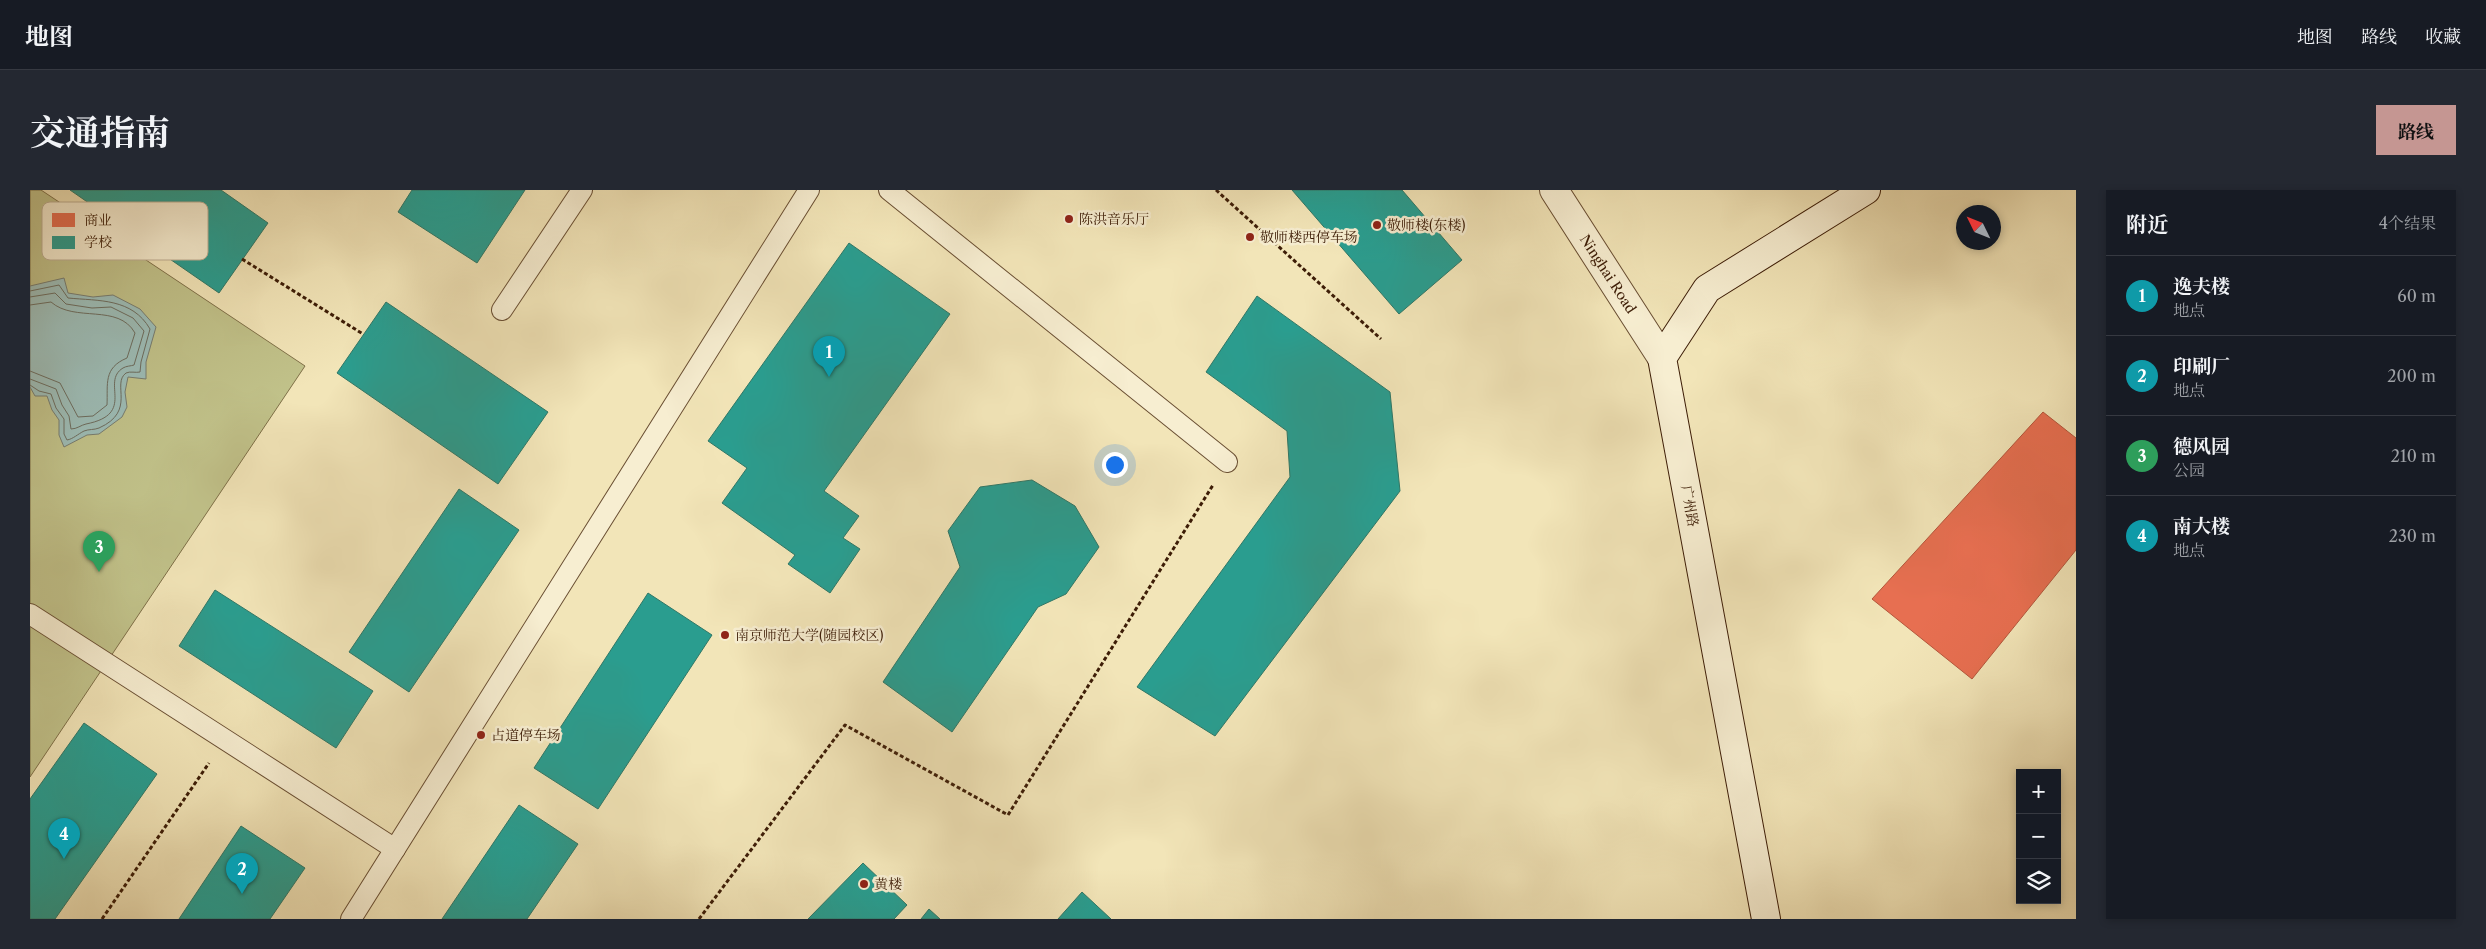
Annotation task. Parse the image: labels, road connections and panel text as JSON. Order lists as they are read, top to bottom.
{
  "streets": {
    "main road": ["Ninghai Road", "广州路"]
  },
  "crossings": [
    ["Ninghai Road", "广州路"]
  ],
  "places": [
    "陈洪音乐厅",
    "敬师楼(东楼)",
    "敬师楼西停车场",
    "南京师范大学(随园校区)",
    "占道停车场",
    "黄楼"
  ],
  "legend": ["商业", "学校"],
  "north": "top left",
  "page": {
    "header": "地图",
    "nav": ["地图", "路线", "收藏"],
    "title": "交通指南",
    "buttons": "路线",
    "heading": ["附近", "4个结果"],
    "list": [
      {
        "mark": "1",
        "name": "逸夫楼",
        "note": "地点",
        "value": "60 m"
      },
      {
        "mark": "2",
        "name": "印刷厂",
        "note": "地点",
        "value": "200 m"
      },
      {
        "mark": "3",
        "name": "德风园",
        "note": "公园",
        "value": "210 m"
      },
      {
        "mark": "4",
        "name": "南大楼",
        "note": "地点",
        "value": "230 m"
      }
    ],
    "pins": [
      "1",
      "3",
      "4",
      "2"
    ],
    "map_buttons": ["+", "−"]
  }
}
